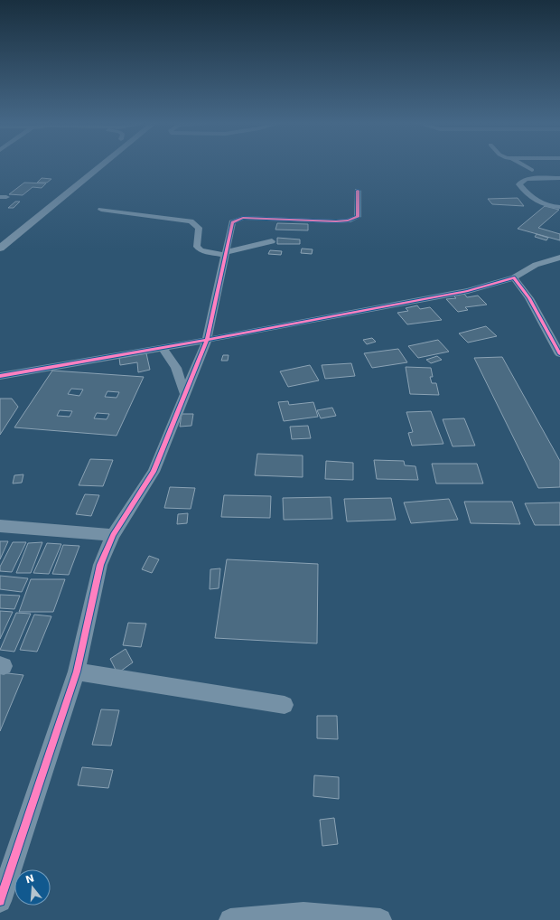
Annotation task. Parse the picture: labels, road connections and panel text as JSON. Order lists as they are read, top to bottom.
{
  "north": "top"
}
